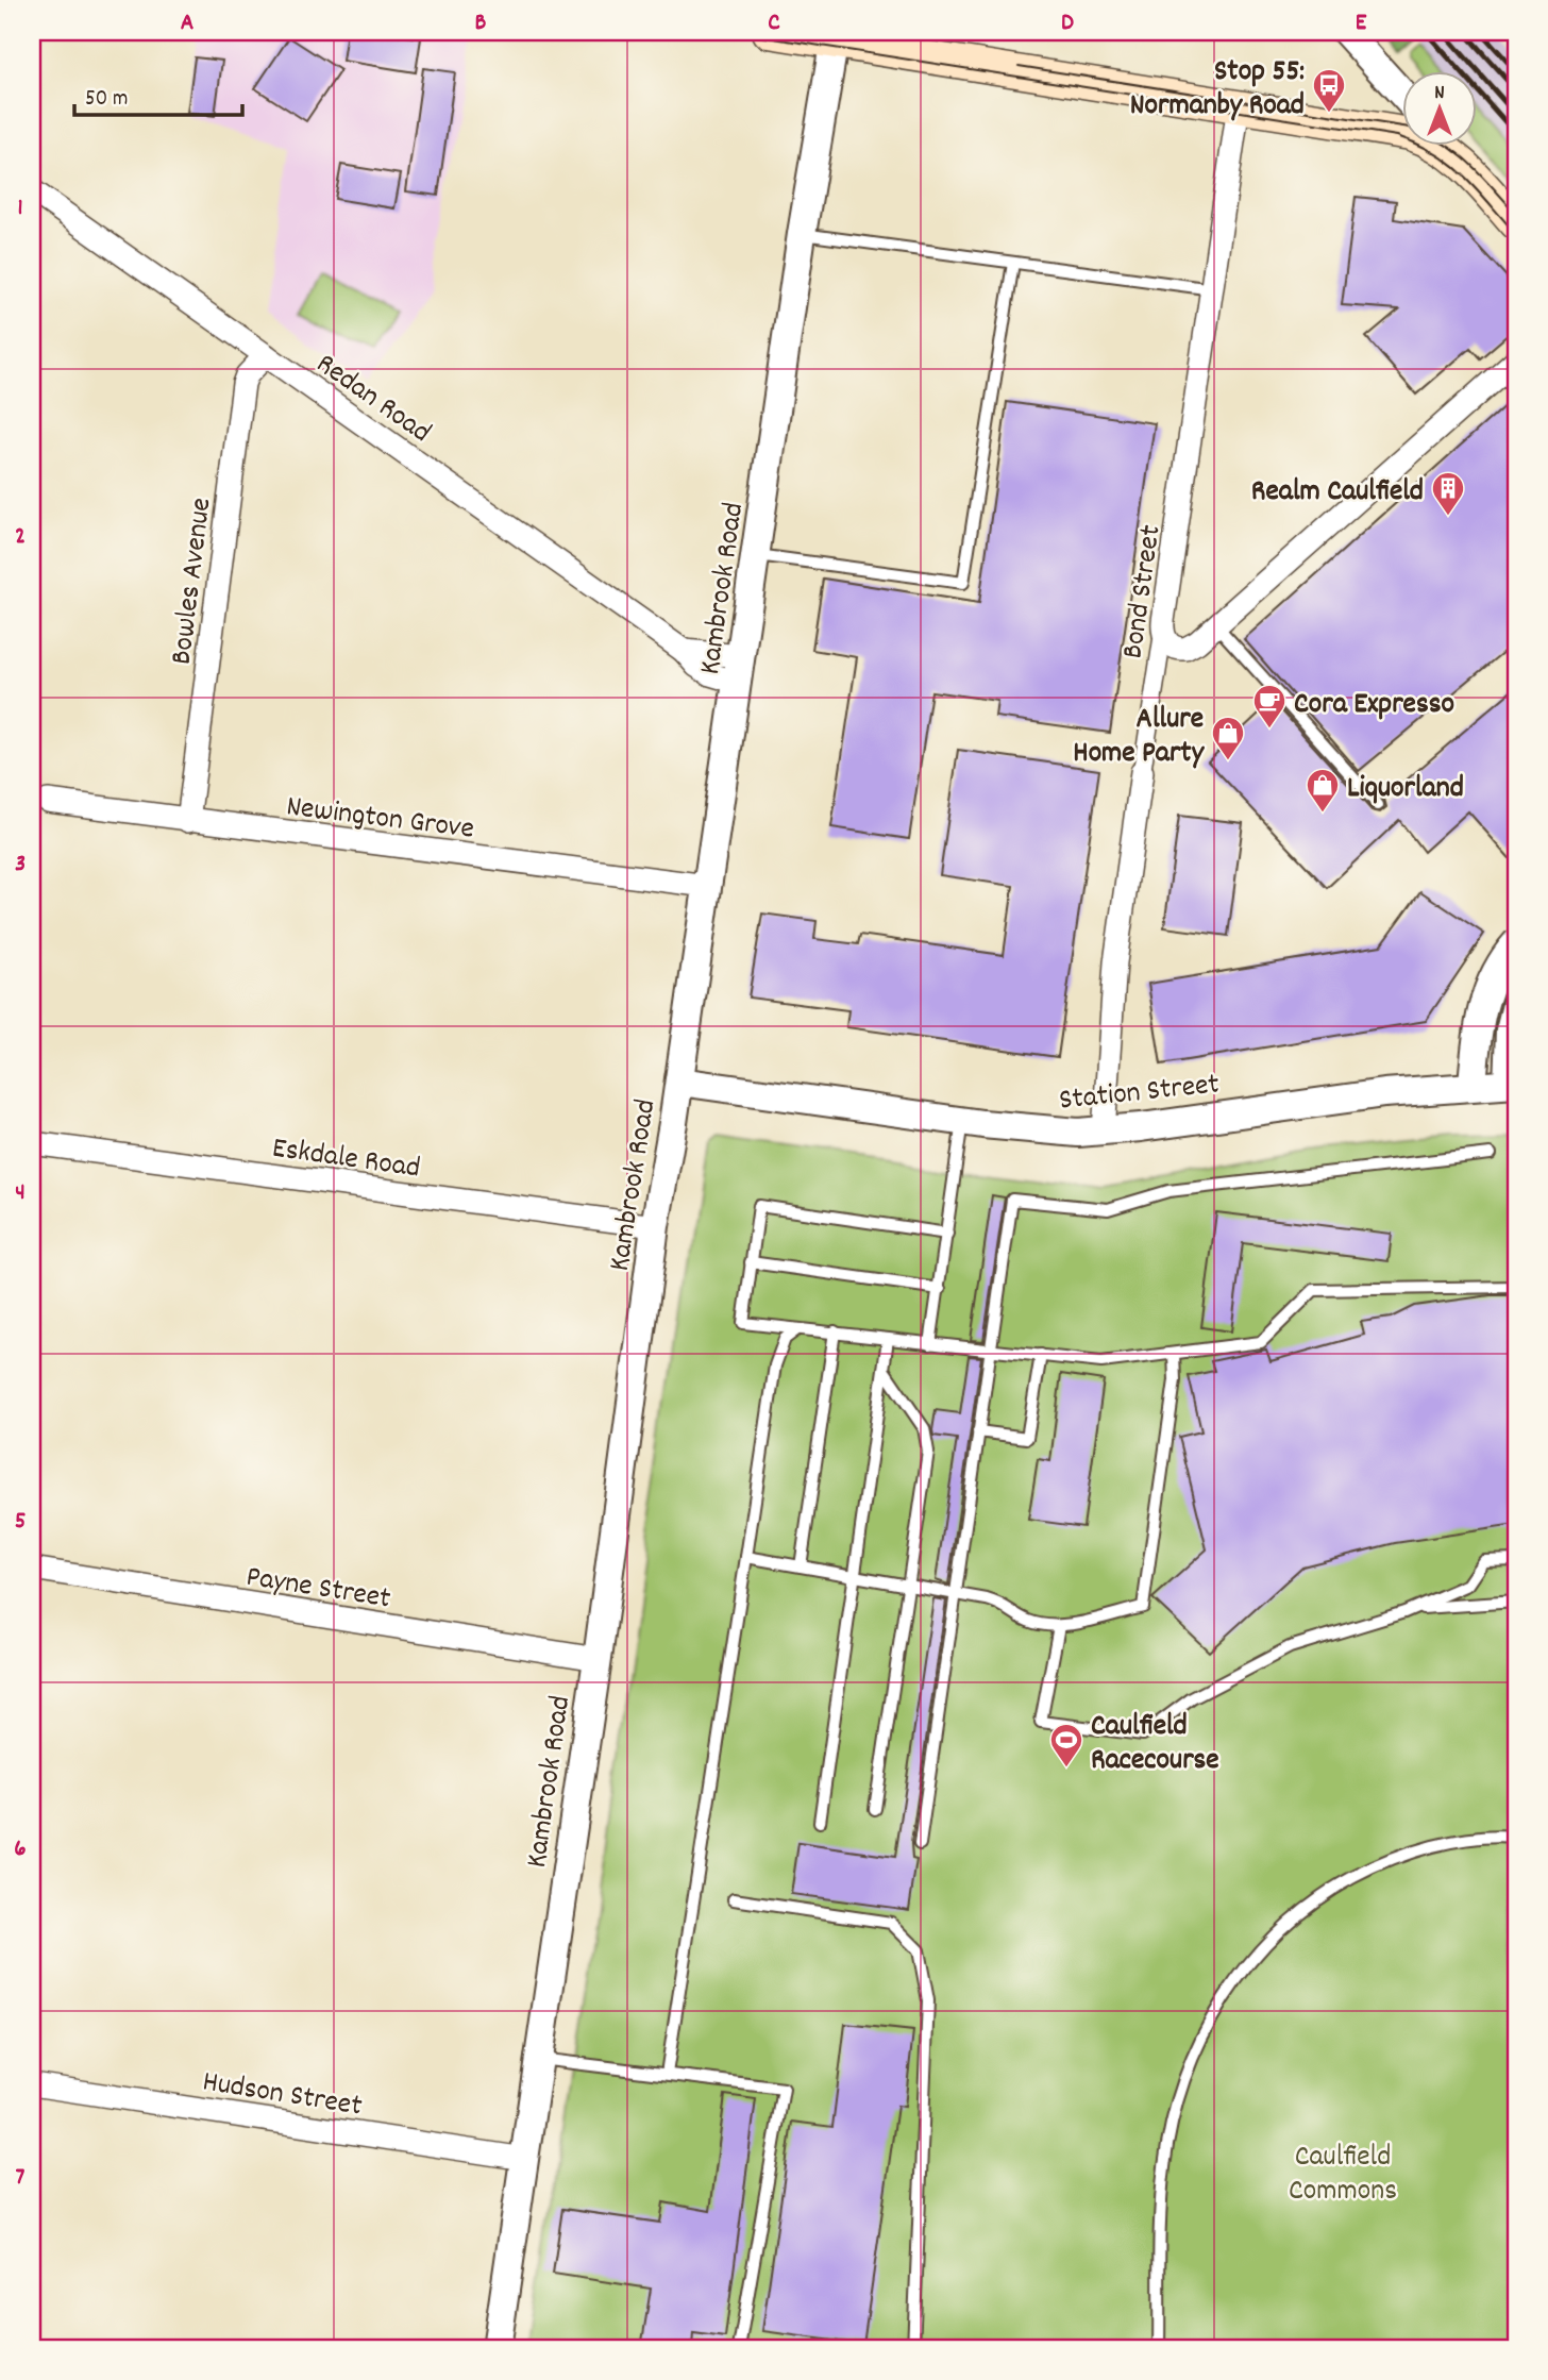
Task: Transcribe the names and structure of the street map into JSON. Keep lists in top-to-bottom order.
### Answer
{
  "streets": {
    "street": [
      "Redan Road",
      "Bowles Avenue",
      "Kambrook Road",
      "Bond Street",
      "Newington Grove",
      "Station Street",
      "Eskdale Road",
      "Payne Street",
      "Hudson Street"
    ]
  },
  "crossings": [
    ["Redan Road", "Bowles Avenue"],
    ["Redan Road", "Kambrook Road"],
    ["Bowles Avenue", "Newington Grove"],
    ["Kambrook Road", "Newington Grove"],
    ["Kambrook Road", "Station Street"],
    ["Kambrook Road", "Eskdale Road"],
    ["Kambrook Road", "Payne Street"],
    ["Kambrook Road", "Hudson Street"],
    ["Bond Street", "Station Street"]
  ],
  "parks": ["Caulfield Commons"],
  "places": {
    "bus stop": ["Stop 55: Normanby Road"],
    "building": ["Realm Caulfield"],
    "cafe": ["Cora Expresso"],
    "shop": ["Allure Home Party", "Liquorland"],
    "sports": ["Caulfield Racecourse"]
  },
  "scale_bar": "50 m",
  "north": "top",
  "grid": {
    "columns": [
      "A",
      "B",
      "C",
      "D",
      "E"
    ],
    "rows": [
      "1",
      "2",
      "3",
      "4",
      "5",
      "6",
      "7"
    ]
  }
}
